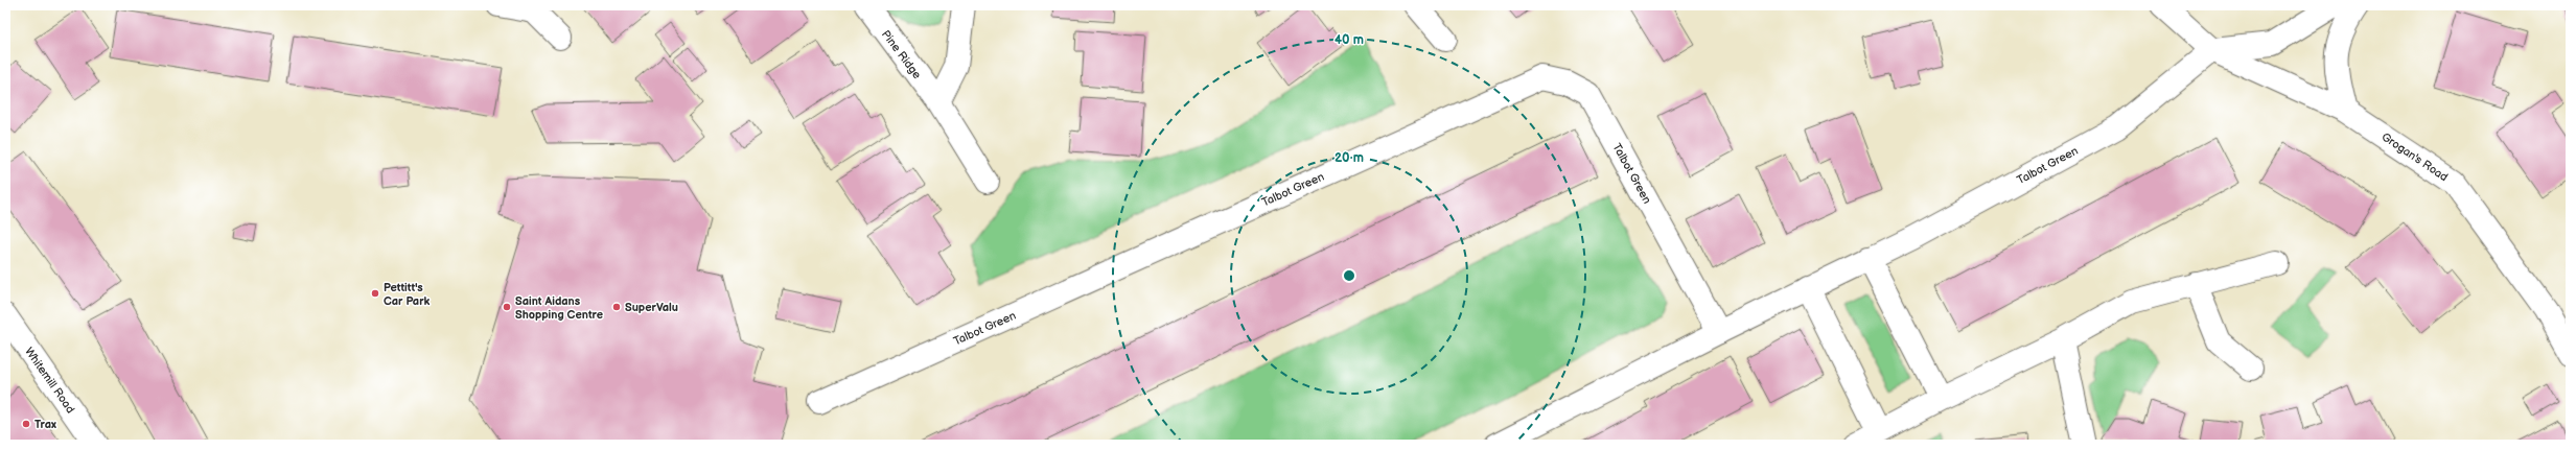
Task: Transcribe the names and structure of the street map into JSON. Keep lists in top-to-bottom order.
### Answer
{
  "streets": {
    "street": [
      "Pine Ridge",
      "Grogan's Road",
      "Talbot Green",
      "Whitemill Road"
    ]
  },
  "crossings": [
    ["Grogan's Road", "Talbot Green"]
  ],
  "places": [
    "Pettitt's Car Park",
    "Saint Aidans Shopping Centre",
    "SuperValu",
    "Trax"
  ],
  "rings": ["40 m", "20 m"]
}
